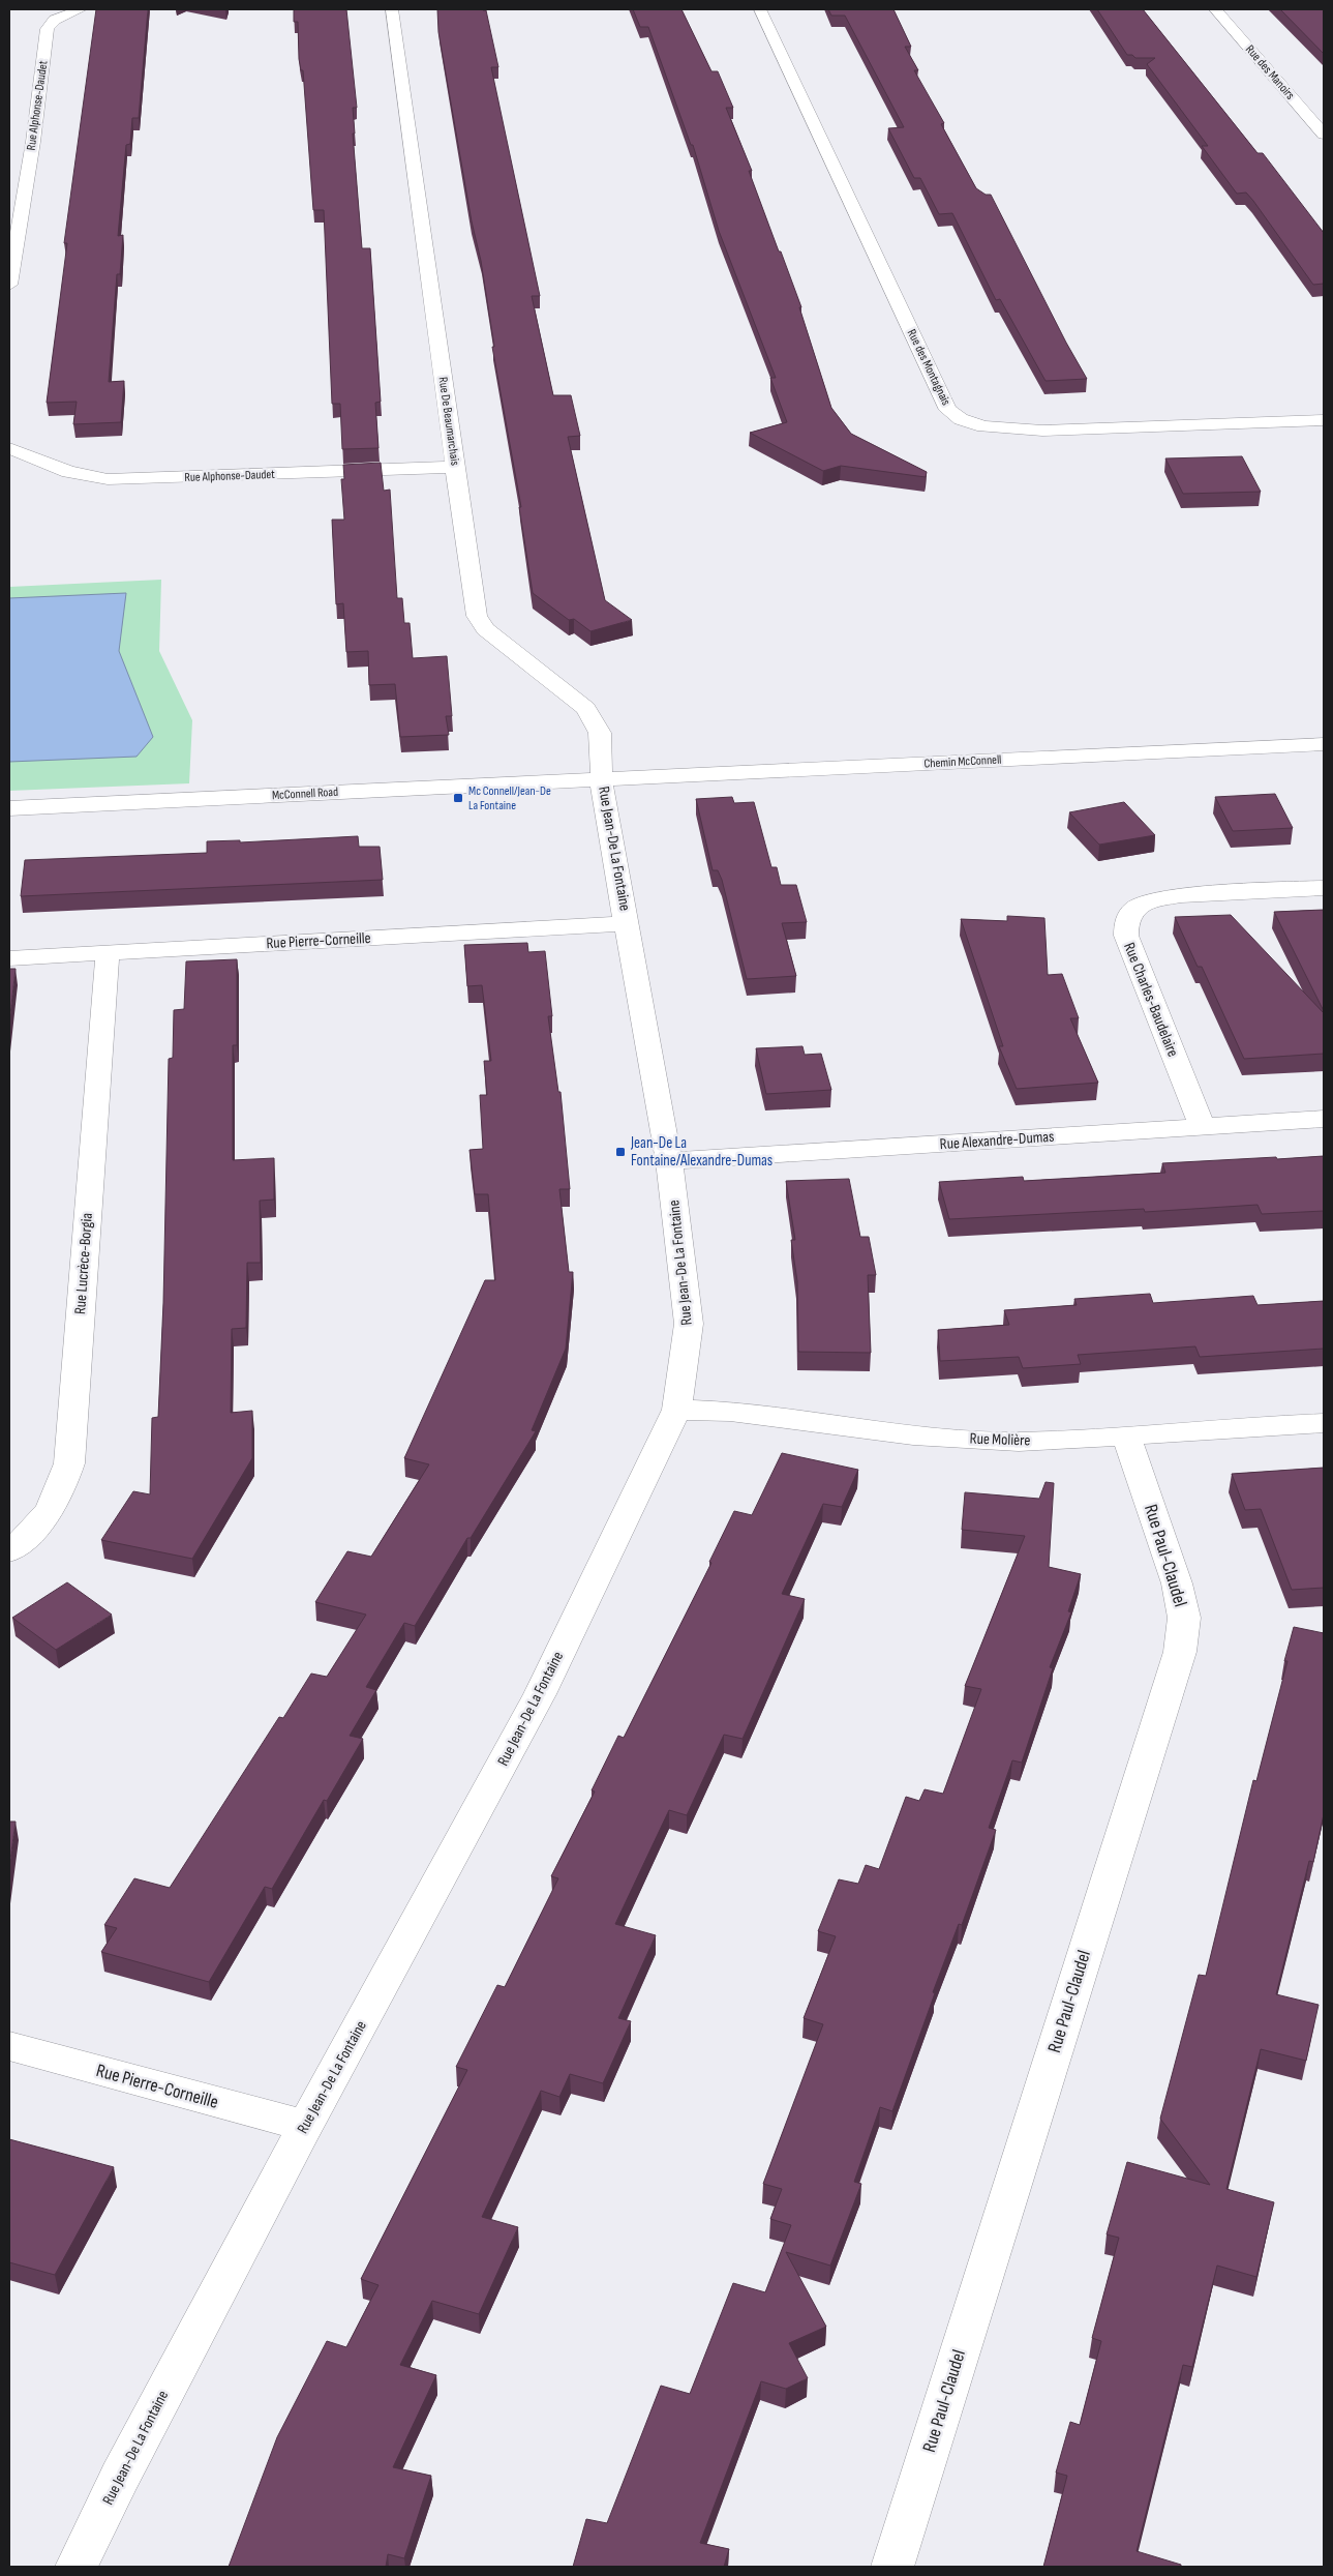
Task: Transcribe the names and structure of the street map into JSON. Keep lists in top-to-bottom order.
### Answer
{
  "streets": {
    "street": [
      "Rue des Manoirs",
      "Rue Alphonse-Daudet",
      "Rue des Montagnais",
      "Rue De Beaumarchais",
      "Chemin McConnell",
      "McConnell Road",
      "Rue Jean-De La Fontaine",
      "Rue Pierre-Corneille",
      "Rue Charles-Baudelaire",
      "Rue Alexandre-Dumas",
      "Rue Lucrèce-Borgia",
      "Rue Molière",
      "Rue Paul-Claudel"
    ]
  },
  "crossings": [
    ["Rue Alphonse-Daudet", "Rue De Beaumarchais"],
    ["Rue De Beaumarchais", "Chemin McConnell"],
    ["Rue De Beaumarchais", "McConnell Road"],
    ["Rue De Beaumarchais", "Rue Jean-De La Fontaine"],
    ["Chemin McConnell", "McConnell Road"],
    ["Chemin McConnell", "Rue Jean-De La Fontaine"],
    ["McConnell Road", "Rue Jean-De La Fontaine"],
    ["Rue Jean-De La Fontaine", "Rue Pierre-Corneille"],
    ["Rue Jean-De La Fontaine", "Rue Alexandre-Dumas"],
    ["Rue Jean-De La Fontaine", "Rue Molière"],
    ["Rue Pierre-Corneille", "Rue Lucrèce-Borgia"],
    ["Rue Charles-Baudelaire", "Rue Alexandre-Dumas"],
    ["Rue Molière", "Rue Paul-Claudel"]
  ],
  "places": {
    "transit": ["Mc Connell/Jean-De La Fontaine", "Jean-De La Fontaine/Alexandre-Dumas"]
  }
}
